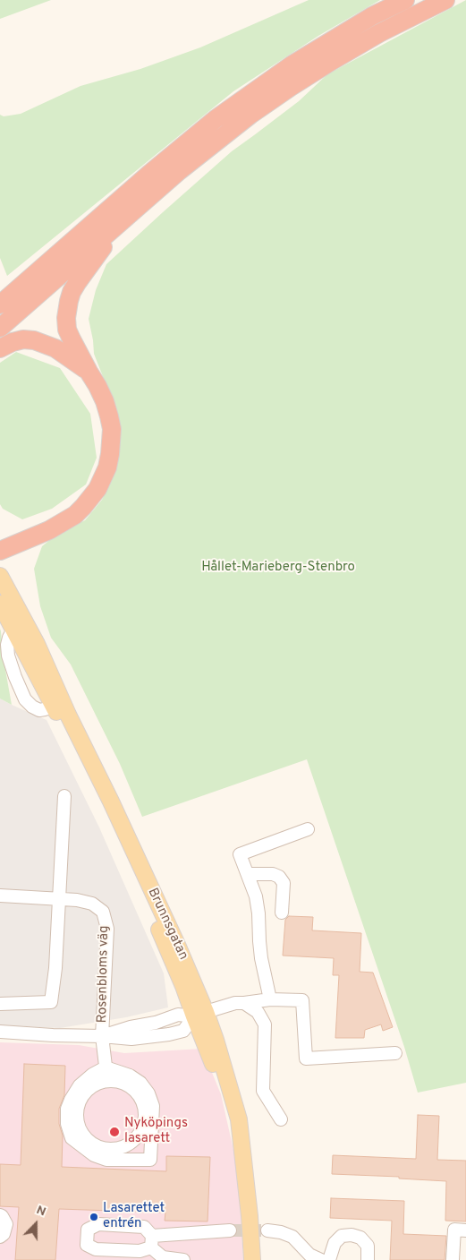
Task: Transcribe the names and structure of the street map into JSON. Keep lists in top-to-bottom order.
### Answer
{
  "streets": {
    "main road": ["Brunnsgatan"],
    "street": ["Rosenbloms väg"]
  },
  "parks": ["Hållet-Marieberg-Stenbro"],
  "places": ["Nyköpings lasarett", "Lasarettet entrén"],
  "north": "top"
}
